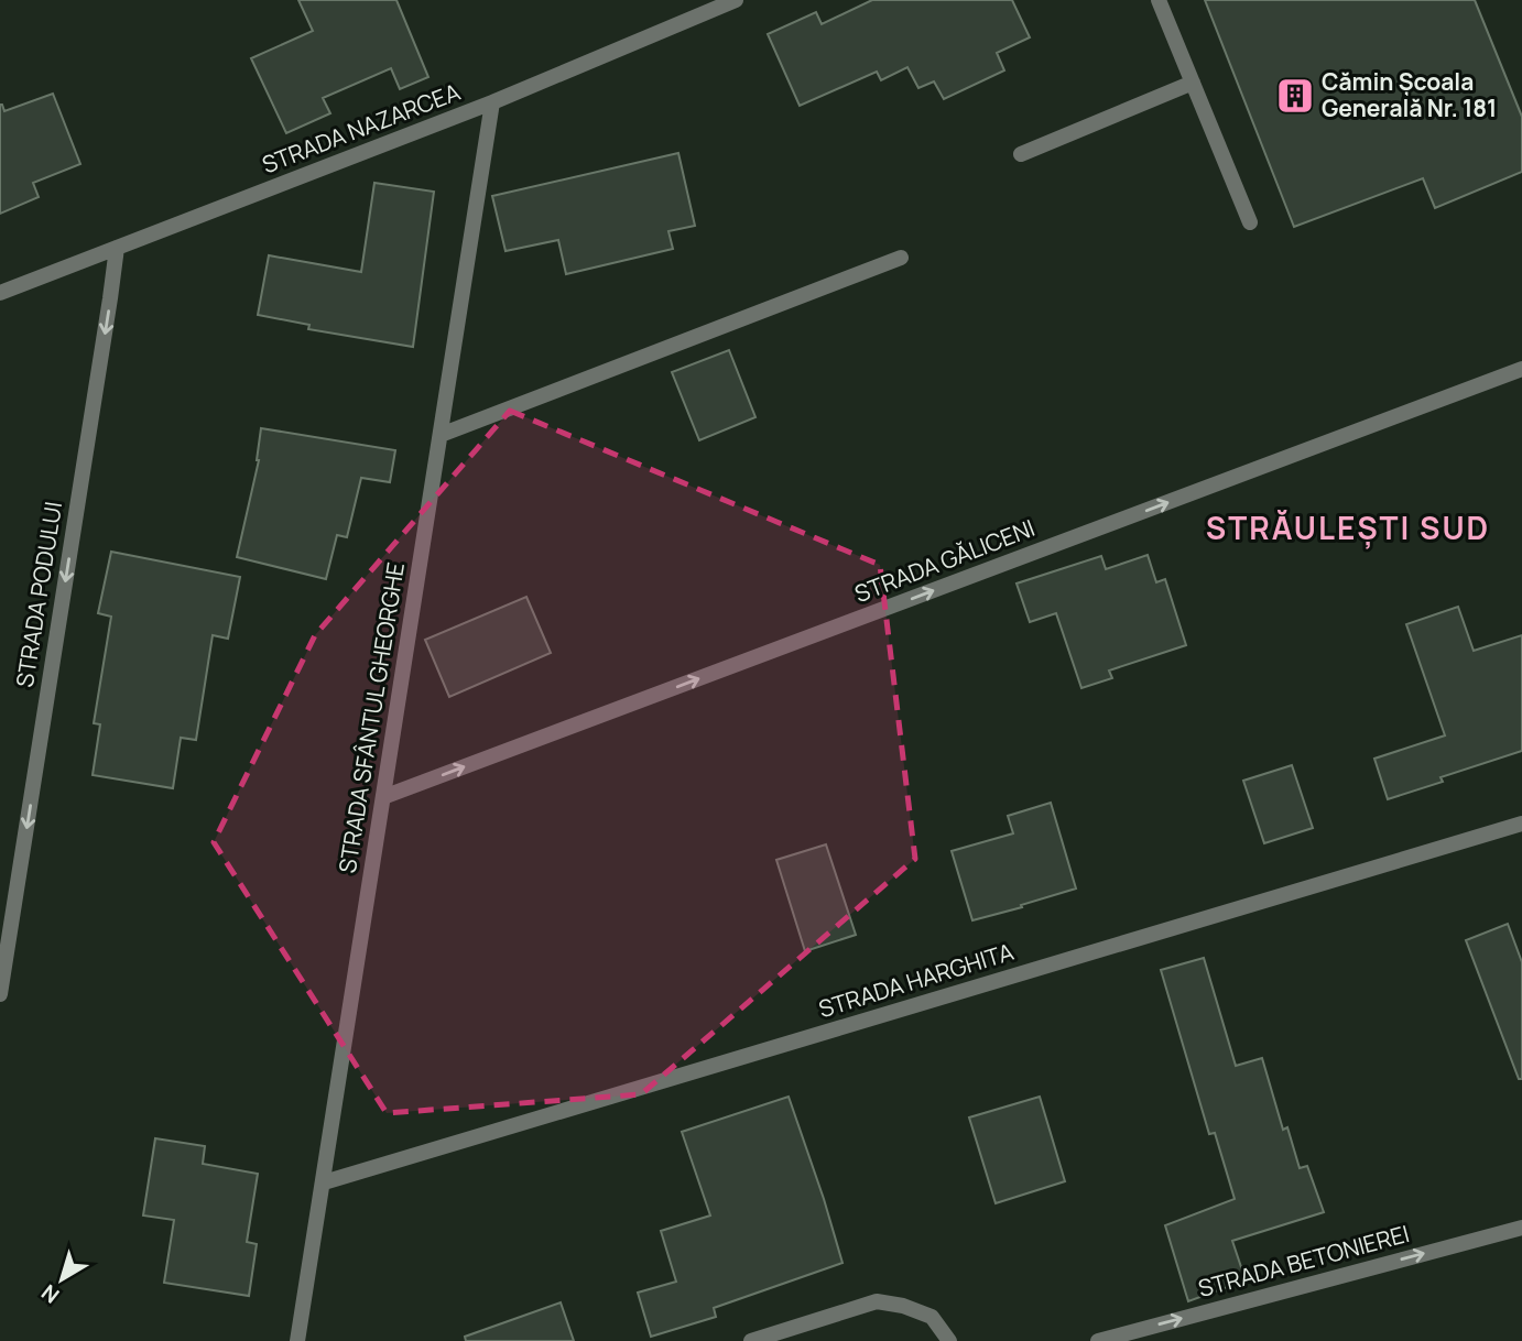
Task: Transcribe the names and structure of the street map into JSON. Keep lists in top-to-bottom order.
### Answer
{
  "streets": {
    "street": [
      "STRADA NAZARCEA",
      "STRADA GĂLICENI",
      "STRADA PODULUI",
      "STRADA SFÂNTUL GHEORGHE",
      "STRADA HARGHITA",
      "STRADA BETONIEREI"
    ]
  },
  "crossings": [
    ["STRADA NAZARCEA", "STRADA PODULUI"],
    ["STRADA NAZARCEA", "STRADA SFÂNTUL GHEORGHE"],
    ["STRADA GĂLICENI", "STRADA SFÂNTUL GHEORGHE"],
    ["STRADA SFÂNTUL GHEORGHE", "STRADA HARGHITA"]
  ],
  "one_way": ["STRADA GĂLICENI", "STRADA PODULUI", "STRADA BETONIEREI"],
  "districts": ["STRĂULEȘTI SUD"],
  "places": {
    "building": ["Cămin Școala Generală Nr. 181"]
  },
  "north": "bottom left"
}
